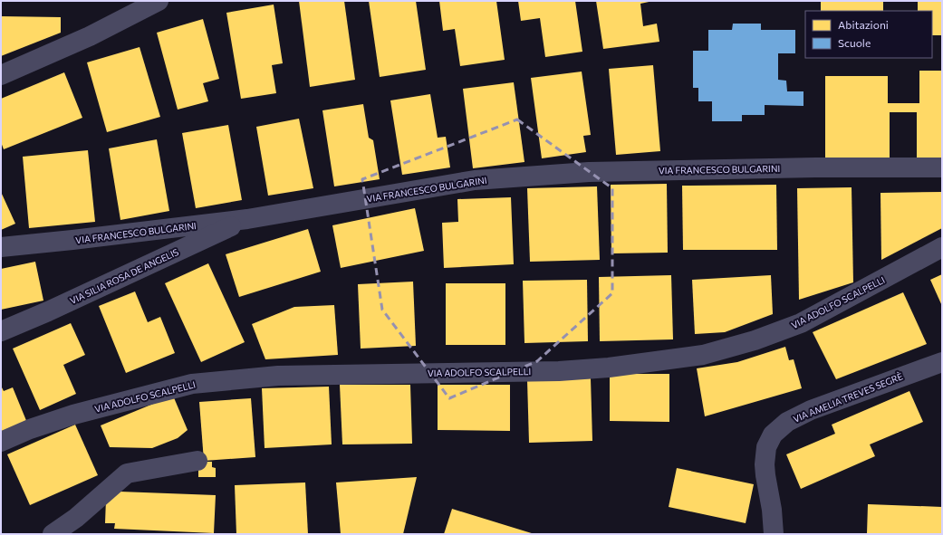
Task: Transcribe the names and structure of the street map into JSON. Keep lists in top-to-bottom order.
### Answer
{
  "streets": {
    "street": [
      "VIA FRANCESCO BULGARINI",
      "VIA SILIA ROSA DE ANGELIS",
      "VIA ADOLFO SCALPELLI",
      "VIA AMELIA TREVES SEGRÈ"
    ]
  },
  "crossings": [
    ["VIA FRANCESCO BULGARINI", "VIA SILIA ROSA DE ANGELIS"]
  ],
  "legend": ["Abitazioni", "Scuole"]
}
